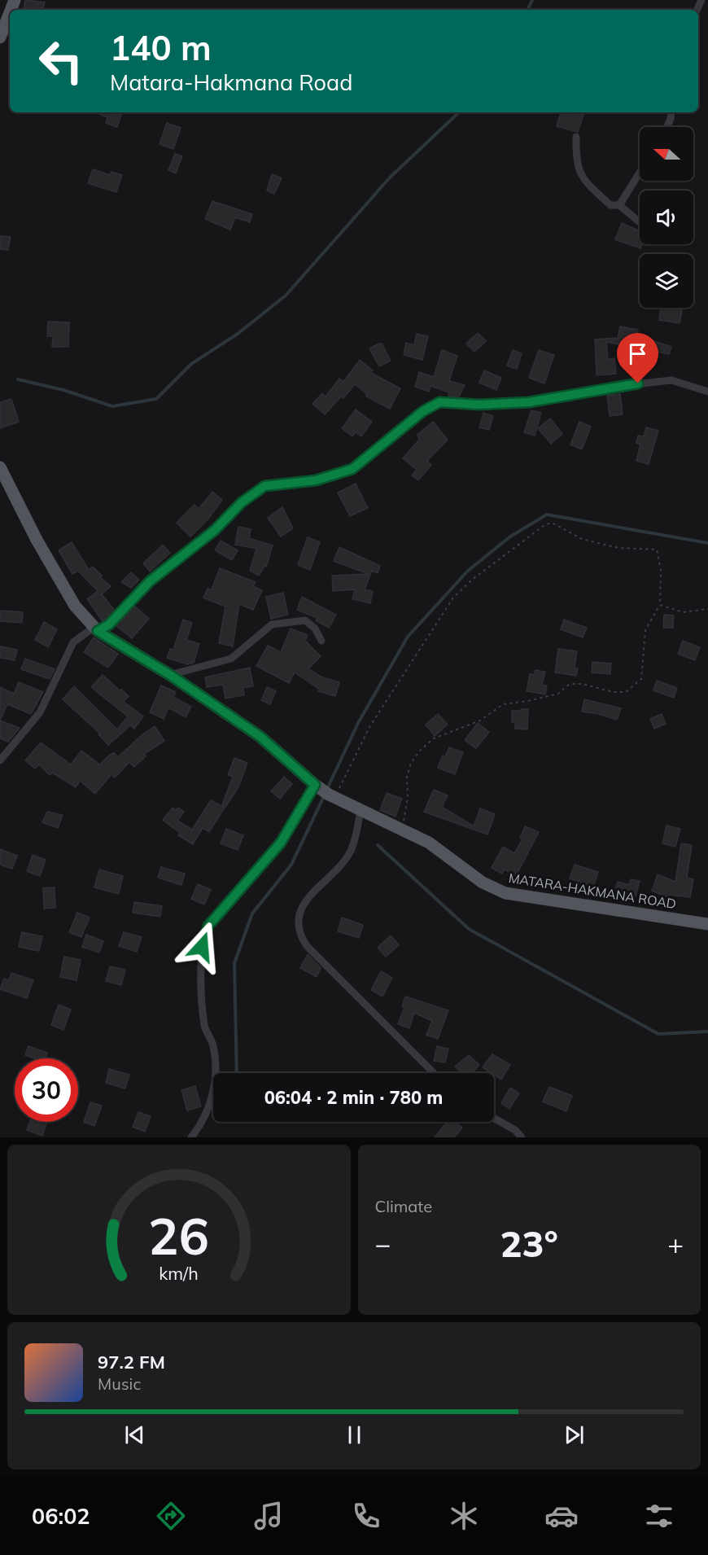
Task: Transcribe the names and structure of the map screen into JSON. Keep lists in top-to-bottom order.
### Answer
{
  "streets": {
    "main road": ["MATARA-HAKMANA ROAD"]
  },
  "north": "left",
  "page": {
    "turn": ["140 m", "Matara-Hakmana Road"],
    "limit": "30",
    "trip": "06:04 · 2 min · 780 m",
    "tile": "Climate",
    "heat": ["−", "23°", "+"],
    "song": ["97.2 FM", "Music"],
    "tabs": "06:02",
    "gauge": ["26", "km/h"]
  }
}
